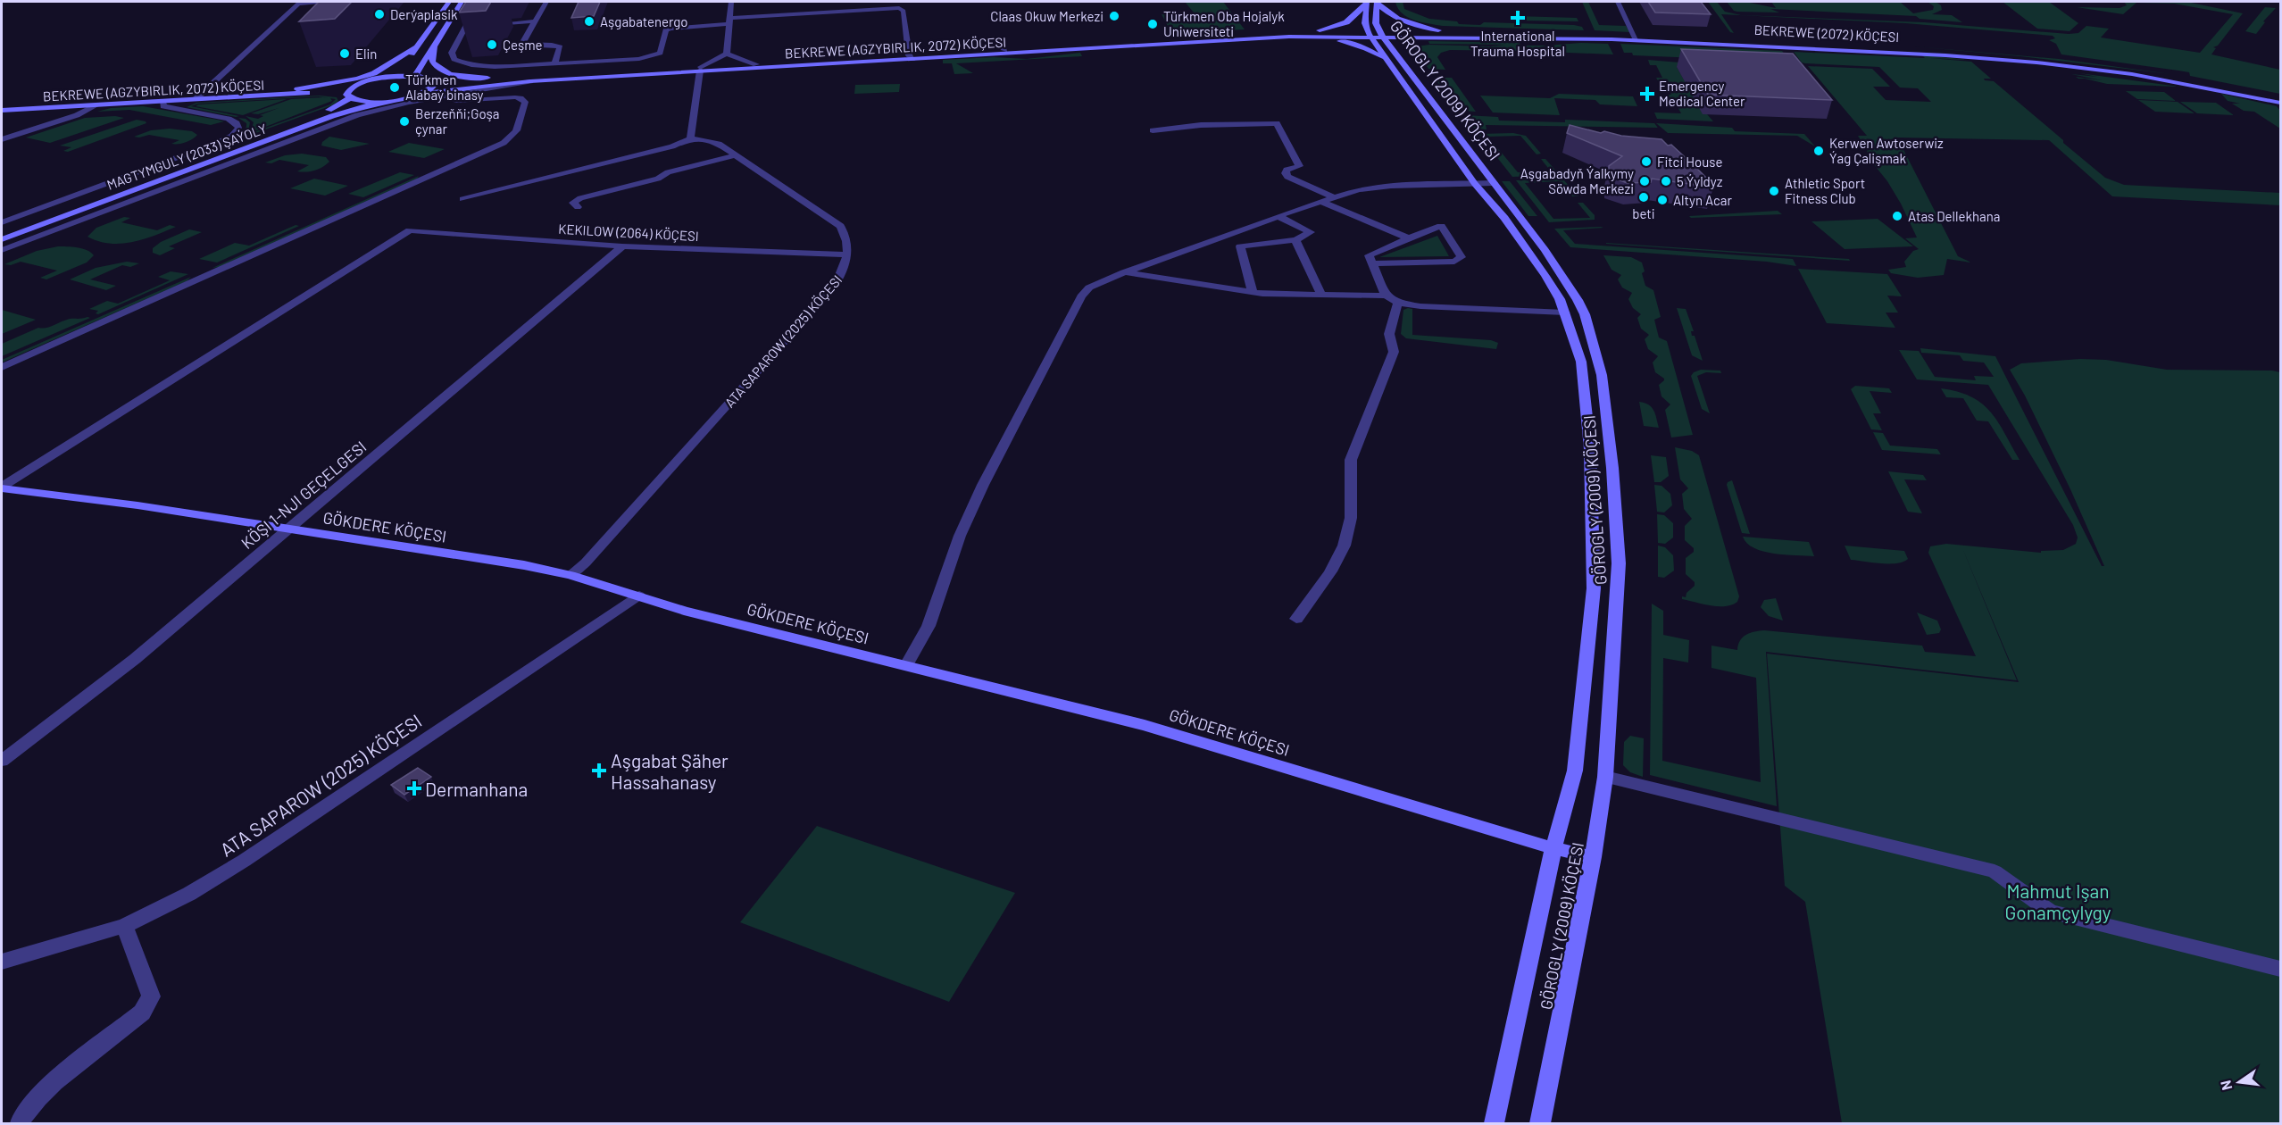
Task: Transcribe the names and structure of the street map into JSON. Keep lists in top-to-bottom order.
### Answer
{
  "streets": {
    "main road": [
      "BEKREWE (2072) KÖÇESI",
      "BEKREWE (AGZYBIRLIK, 2072) KÖÇESI",
      "GÖROGLY (2009) KÖÇESI",
      "MAGTYMGULY (2033) ŞAÝOLY",
      "GÖKDERE KÖÇESI"
    ],
    "street": ["KEKILOW (2064) KÖÇESI", "ATA SAPAROW (2025) KÖÇESI", "KÖŞI 1-NJI GEÇELGESI"]
  },
  "crossings": [
    ["BEKREWE (2072) KÖÇESI", "BEKREWE (AGZYBIRLIK, 2072) KÖÇESI"],
    ["BEKREWE (2072) KÖÇESI", "GÖROGLY (2009) KÖÇESI"],
    ["BEKREWE (AGZYBIRLIK, 2072) KÖÇESI", "GÖROGLY (2009) KÖÇESI"],
    ["BEKREWE (AGZYBIRLIK, 2072) KÖÇESI", "MAGTYMGULY (2033) ŞAÝOLY"],
    ["GÖROGLY (2009) KÖÇESI", "GÖKDERE KÖÇESI"],
    ["KEKILOW (2064) KÖÇESI", "ATA SAPAROW (2025) KÖÇESI"],
    ["KEKILOW (2064) KÖÇESI", "KÖŞI 1-NJI GEÇELGESI"],
    ["KEKILOW (2064) KÖÇESI", "GÖKDERE KÖÇESI"],
    ["ATA SAPAROW (2025) KÖÇESI", "GÖKDERE KÖÇESI"],
    ["KÖŞI 1-NJI GEÇELGESI", "GÖKDERE KÖÇESI"]
  ],
  "parks": ["Mahmut Işan Gonamçylygy"],
  "places": {
    "other": [
      "Derýaplasik",
      "Claas Okuw Merkezi",
      "Aşgabatenergo",
      "Türkmen Oba Hojalyk Uniwersiteti",
      "Çeşme",
      "Elin",
      "Türkmen Alabaý binasy",
      "Berzeňňi;Goşa çynar",
      "Kerwen Awtoserwiz Ýag Çalişmak",
      "Fitci House",
      "Aşgabadyň Ýalkymy Söwda Merkezi",
      "5 Ýyldyz",
      "Athletic Sport Fitness Club",
      "beti",
      "Altyn Acar",
      "Atas Dellekhana"
    ],
    "health": [
      "International Trauma Hospital",
      "Emergency Medical Center",
      "Aşgabat Şäher Hassahanasy",
      "Dermanhana"
    ]
  },
  "north": "left"
}
